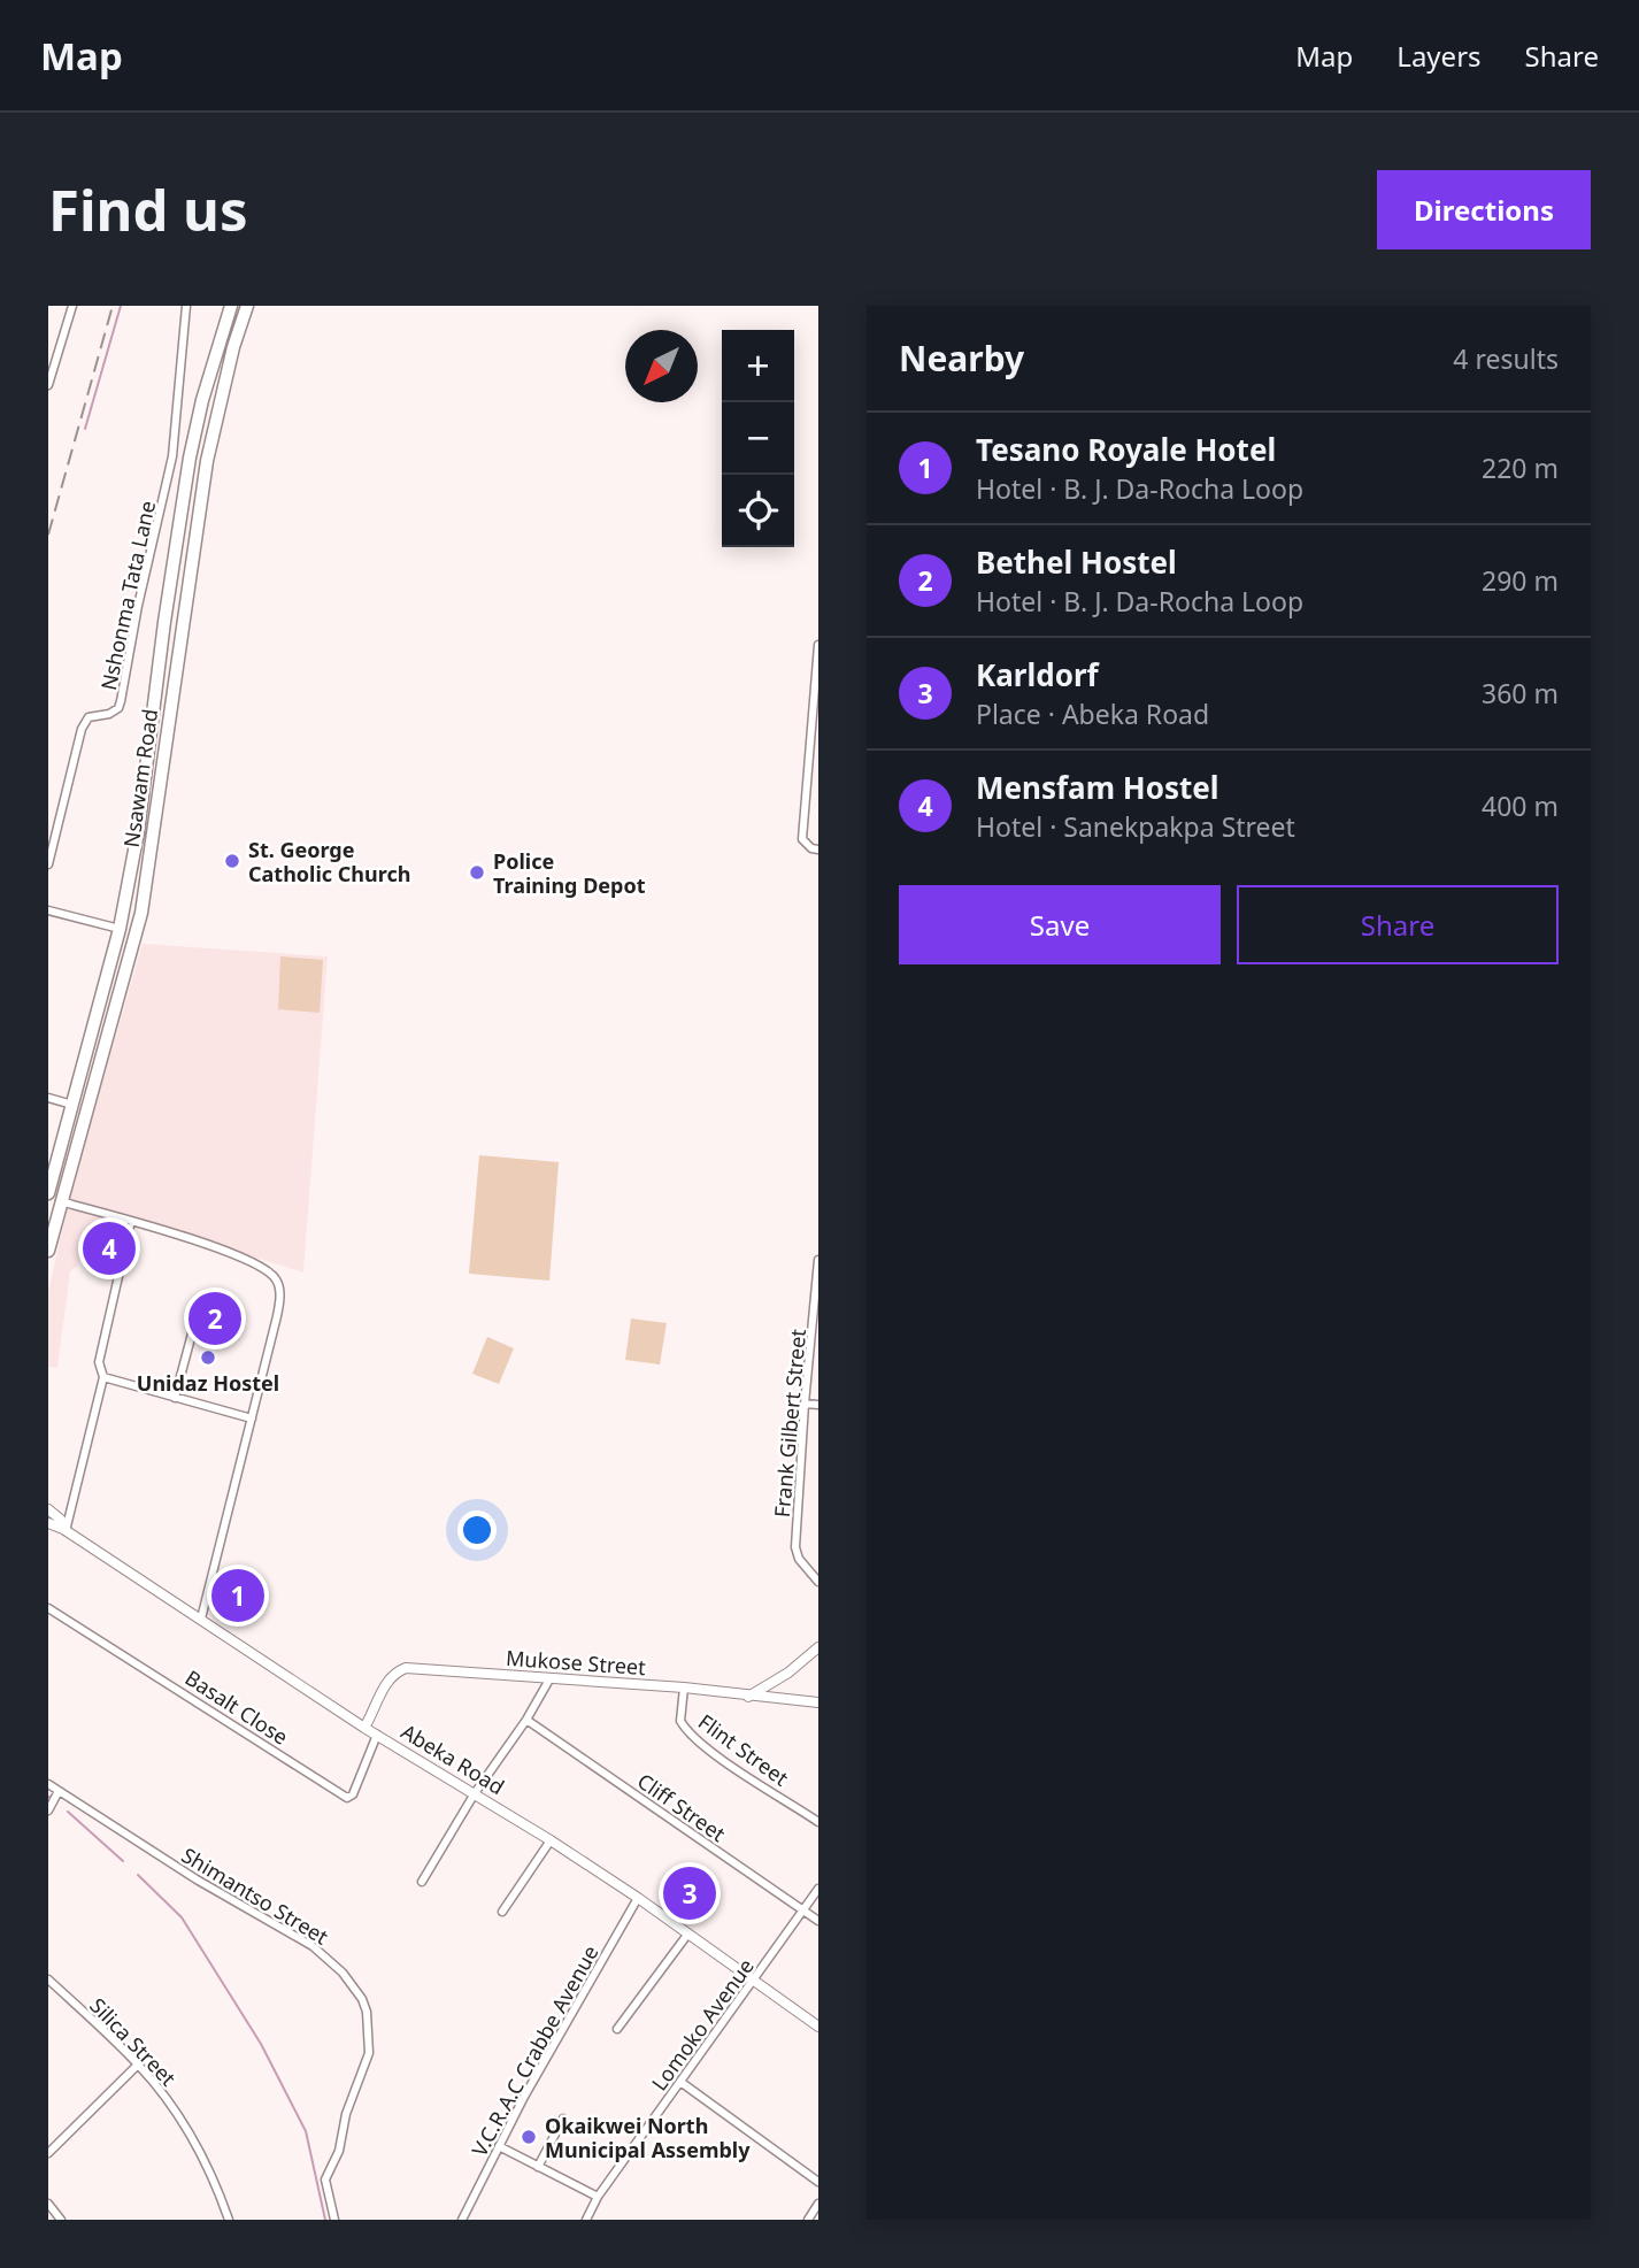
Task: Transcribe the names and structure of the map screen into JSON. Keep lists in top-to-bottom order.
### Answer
{
  "streets": {
    "highway": ["Nsawam Road"],
    "street": [
      "Nshonma Tata Lane",
      "Frank Gilbert Street",
      "Mukose Street",
      "Basalt Close",
      "Flint Street",
      "Abeka Road",
      "Cliff Street",
      "Shimantso Street",
      "Lomoko Avenue",
      "Silica Street",
      "V.C.R.A.C Crabbe Avenue"
    ]
  },
  "crossings": [
    ["Mukose Street", "Flint Street"],
    ["Mukose Street", "Abeka Road"],
    ["Basalt Close", "Abeka Road"],
    ["Abeka Road", "Lomoko Avenue"],
    ["Abeka Road", "V.C.R.A.C Crabbe Avenue"],
    ["Cliff Street", "Lomoko Avenue"]
  ],
  "places": [
    "St. George Catholic Church",
    "Police Training Depot",
    "Unidaz Hostel",
    "Okaikwei North Municipal Assembly"
  ],
  "north": "bottom left",
  "page": {
    "header": "Map",
    "nav": ["Map", "Layers", "Share"],
    "buttons": [
      "Directions",
      ["Save", "Share"]
    ],
    "title": "Find us",
    "heading": ["Nearby", "4 results"],
    "map_buttons": ["+", "−"],
    "list": [
      {
        "mark": "1",
        "name": "Tesano Royale Hotel",
        "note": "Hotel · B. J. Da-Rocha Loop",
        "value": "220 m"
      },
      {
        "mark": "2",
        "name": "Bethel Hostel",
        "note": "Hotel · B. J. Da-Rocha Loop",
        "value": "290 m"
      },
      {
        "mark": "3",
        "name": "Karldorf",
        "note": "Place · Abeka Road",
        "value": "360 m"
      },
      {
        "mark": "4",
        "name": "Mensfam Hostel",
        "note": "Hotel · Sanekpakpa Street",
        "value": "400 m"
      }
    ],
    "pins": [
      "4",
      "2",
      "1",
      "3"
    ]
  }
}
